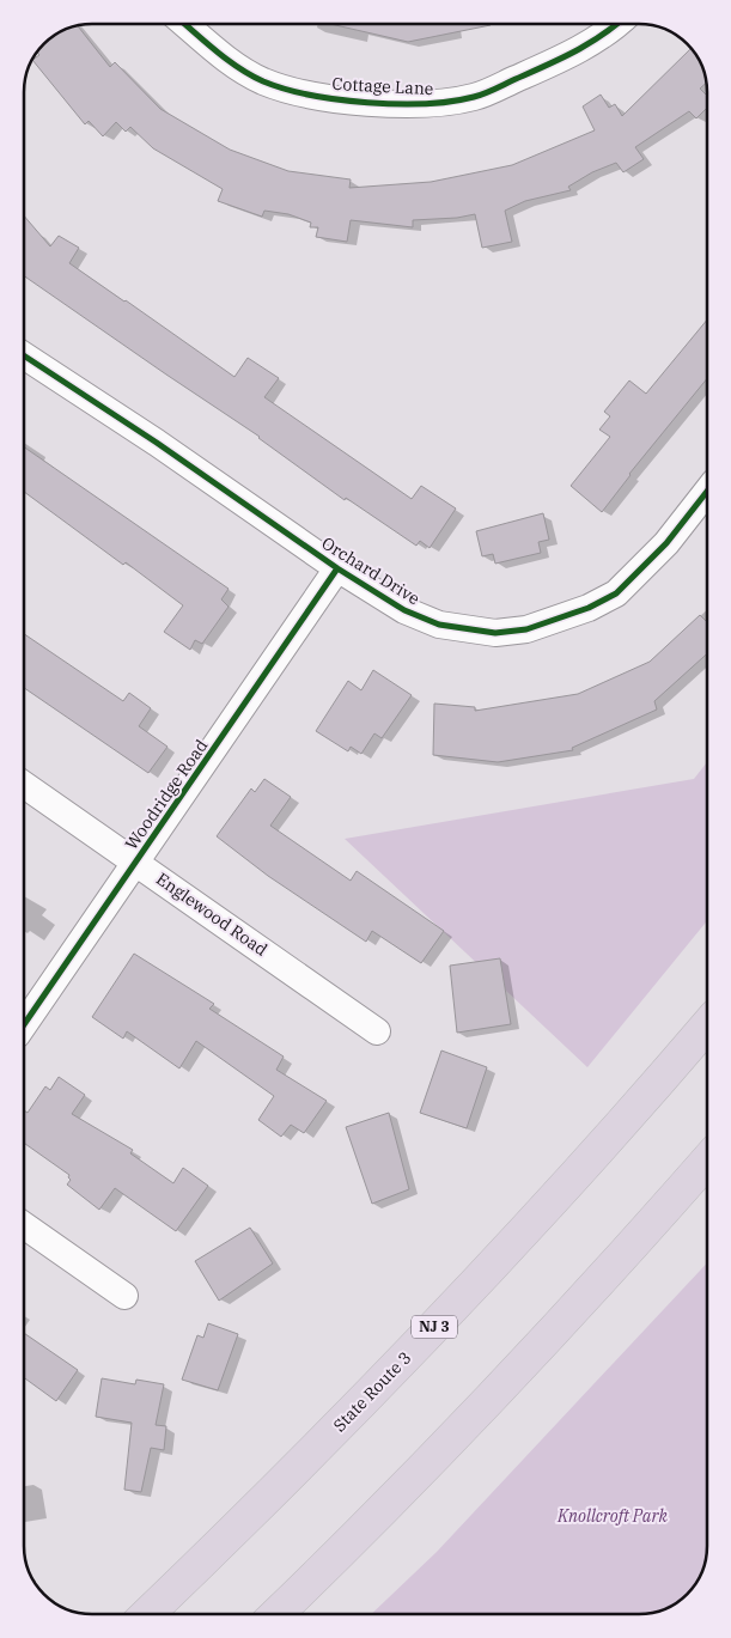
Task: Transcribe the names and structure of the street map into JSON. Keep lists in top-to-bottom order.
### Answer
{
  "streets": {
    "highway": ["NJ 3", "State Route 3"],
    "street": [
      "Cottage Lane",
      "Orchard Drive",
      "Woodridge Road",
      "Englewood Road"
    ]
  },
  "crossings": [
    ["Orchard Drive", "Woodridge Road"],
    ["Woodridge Road", "Englewood Road"]
  ],
  "parks": ["Knollcroft Park"]
}
